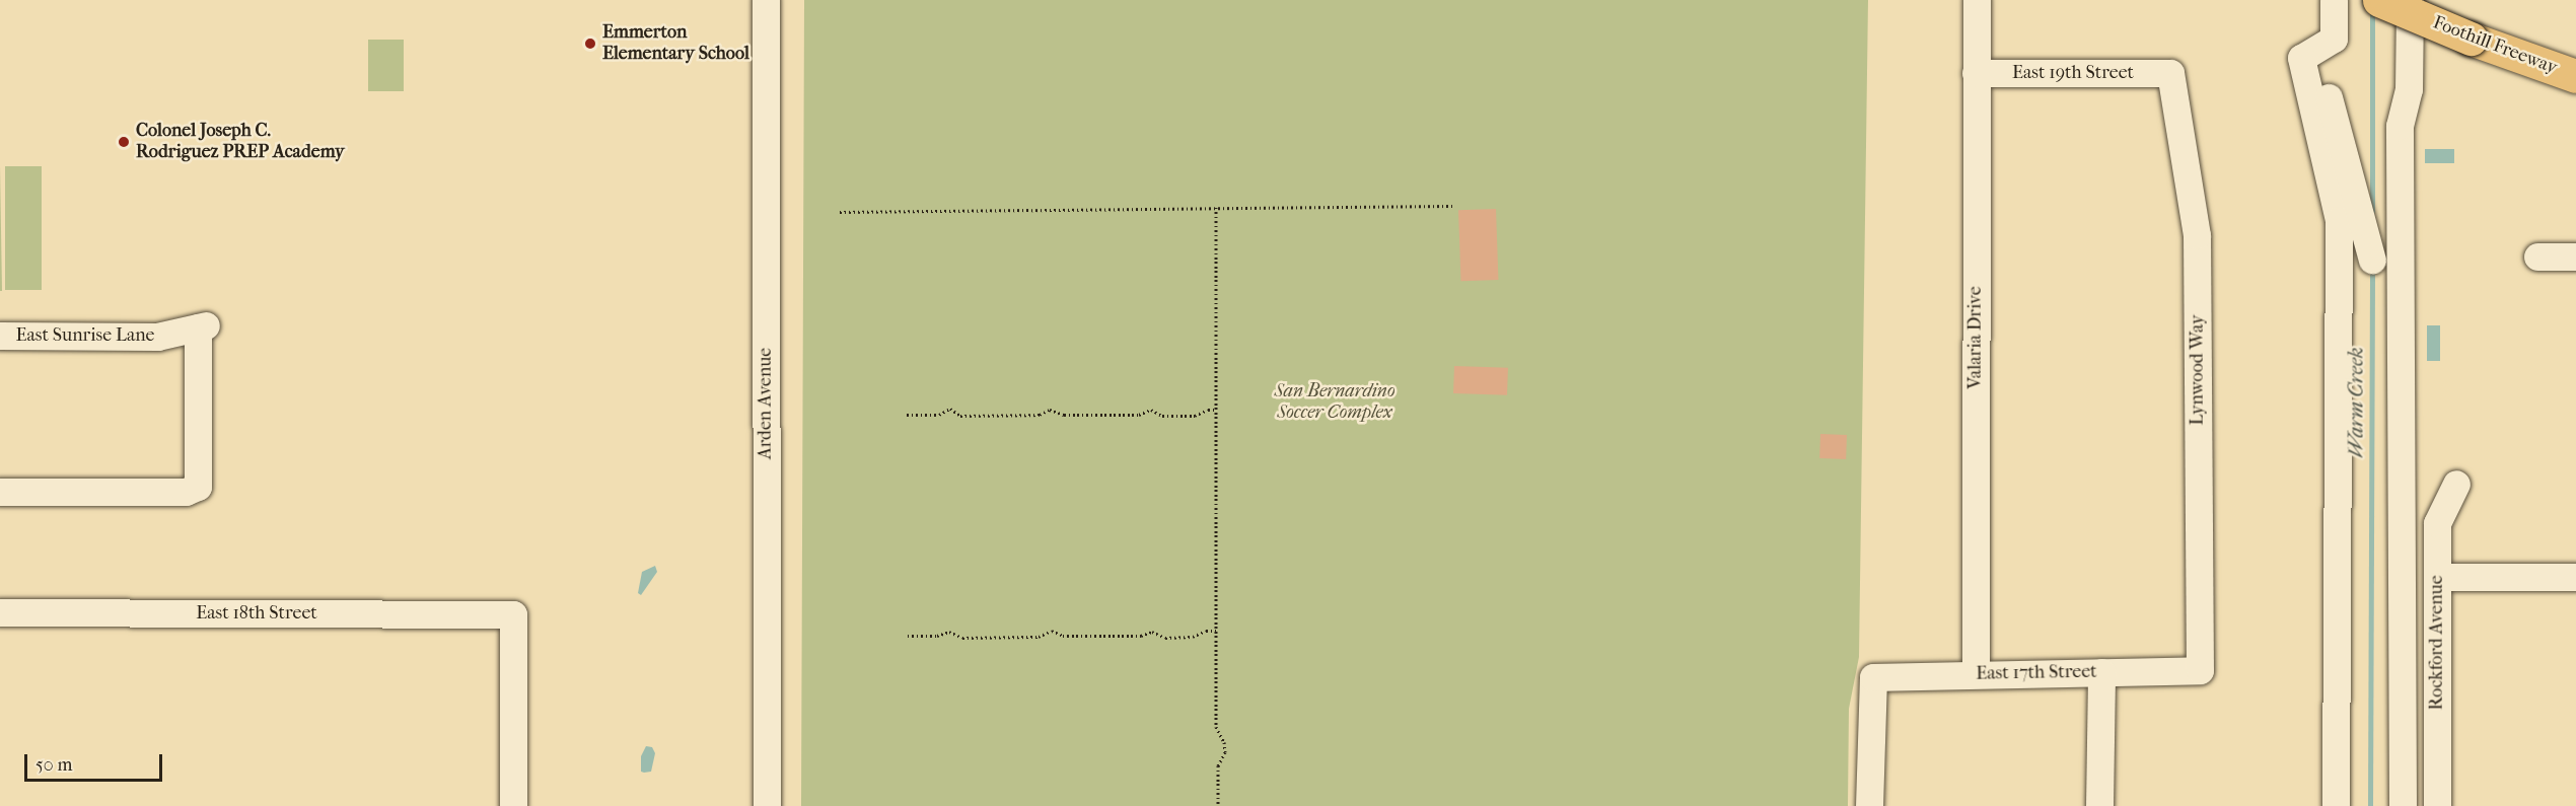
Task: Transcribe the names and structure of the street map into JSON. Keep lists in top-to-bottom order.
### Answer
{
  "streets": {
    "highway": ["Foothill Freeway"],
    "street": [
      "East 19th Street",
      "East Sunrise Lane",
      "Valaria Drive",
      "Lynwood Way",
      "Arden Avenue",
      "East 18th Street",
      "Rockford Avenue",
      "East 17th Street"
    ]
  },
  "crossings": [
    ["East 19th Street", "Valaria Drive"],
    ["East 19th Street", "Lynwood Way"],
    ["Valaria Drive", "East 17th Street"],
    ["Lynwood Way", "East 17th Street"]
  ],
  "water": ["Warm Creek"],
  "parks": ["San Bernardino Soccer Complex"],
  "places": ["Emmerton Elementary School", "Colonel Joseph C. Rodriguez PREP Academy"],
  "scale_bar": "50 m"
}
